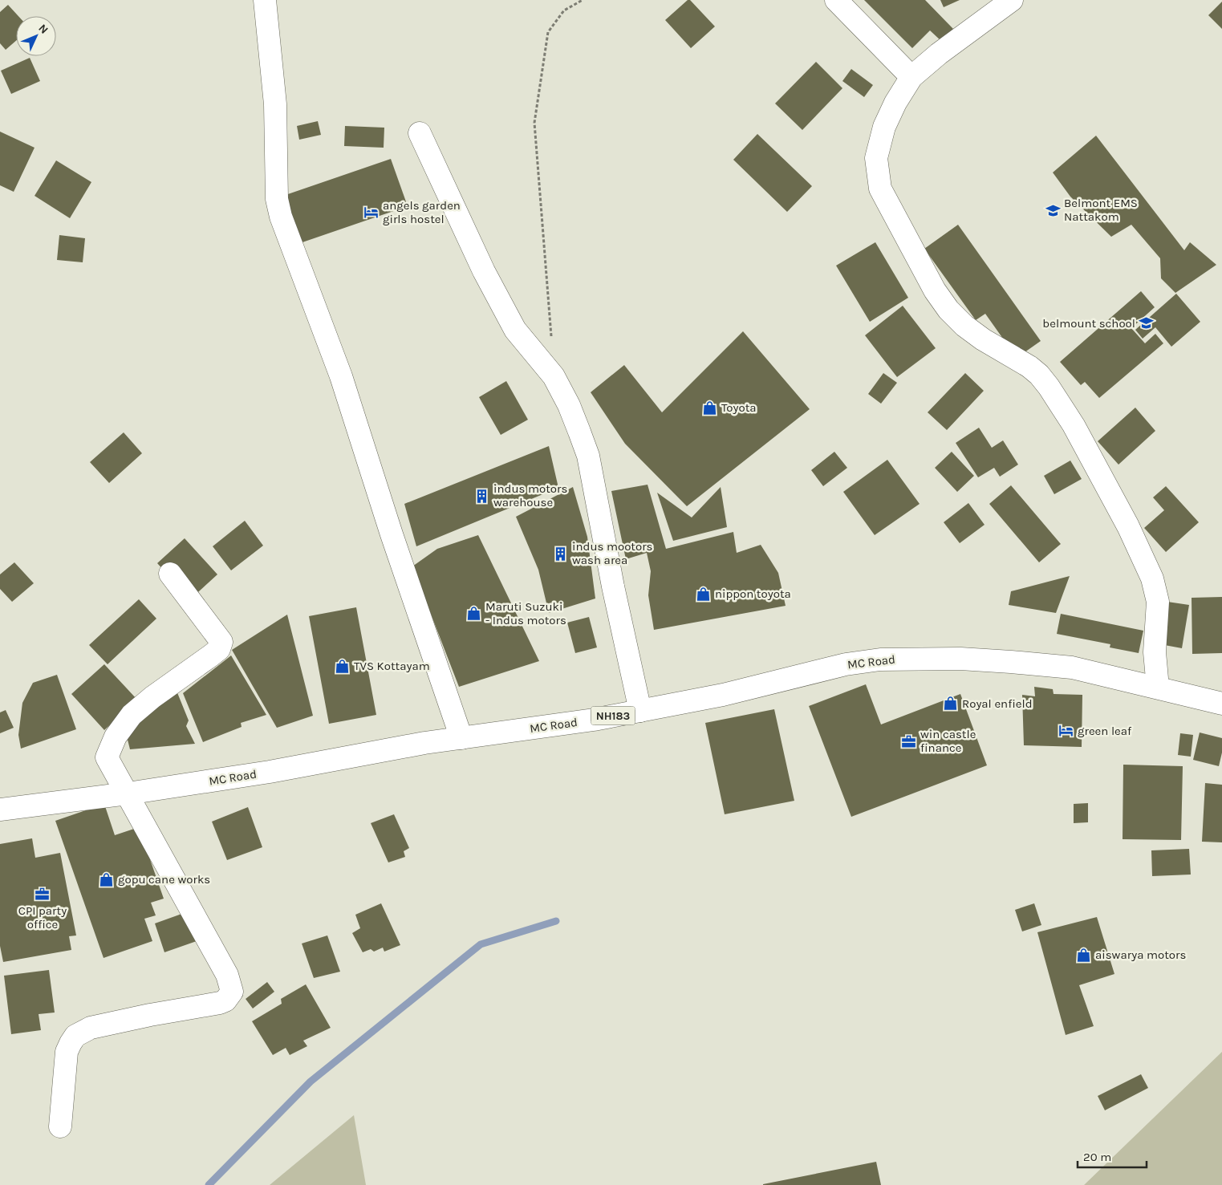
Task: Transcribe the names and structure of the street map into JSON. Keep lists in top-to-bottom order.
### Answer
{
  "streets": {
    "main road": ["MC Road", "NH183"]
  },
  "places": {
    "school or university": ["Belmont EMS Nattakom", "belmount school"],
    "hotel": ["angels garden girls hostel", "green leaf"],
    "shop": [
      "Toyota",
      "nippon toyota",
      "Maruti Suzuki - Indus motors",
      "TVS Kottayam",
      "Royal enfield",
      "gopu cane works",
      "aiswarya motors"
    ],
    "building": ["indus motors warehouse", "indus mootors wash area"],
    "office": ["win castle finance", "CPI party office"]
  },
  "scale_bar": "20 m",
  "north": "top right"
}
